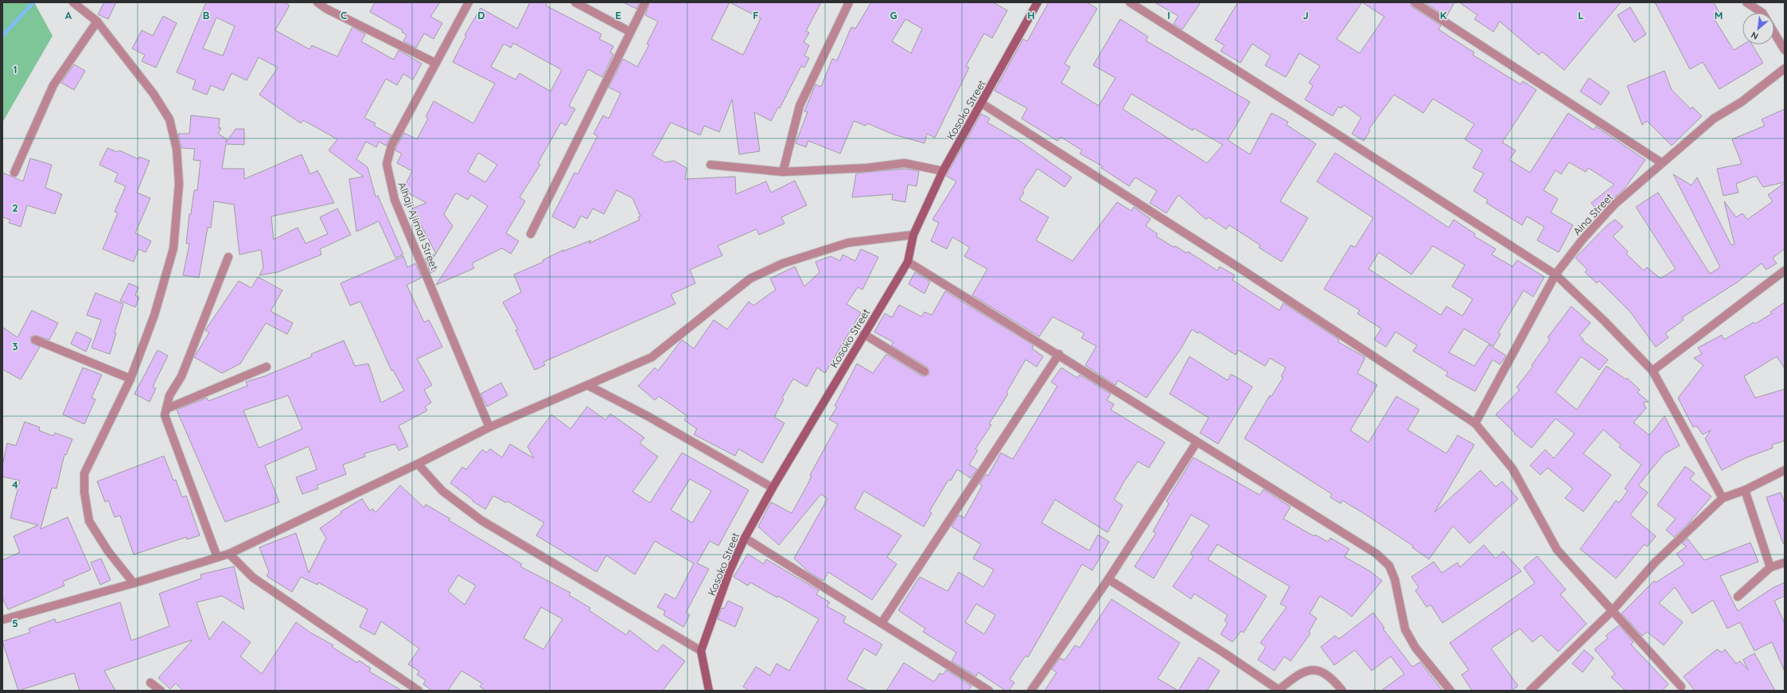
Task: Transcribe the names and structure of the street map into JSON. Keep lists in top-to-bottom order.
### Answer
{
  "streets": {
    "street": ["Kosoko Street", "Aina Street", "Alhaji Ajimati Street"]
  },
  "north": "bottom left",
  "grid": {
    "columns": [
      "A",
      "B",
      "C",
      "D",
      "E",
      "F",
      "G",
      "H",
      "I",
      "J",
      "K",
      "L",
      "M"
    ],
    "rows": [
      "1",
      "2",
      "3",
      "4",
      "5"
    ]
  }
}
